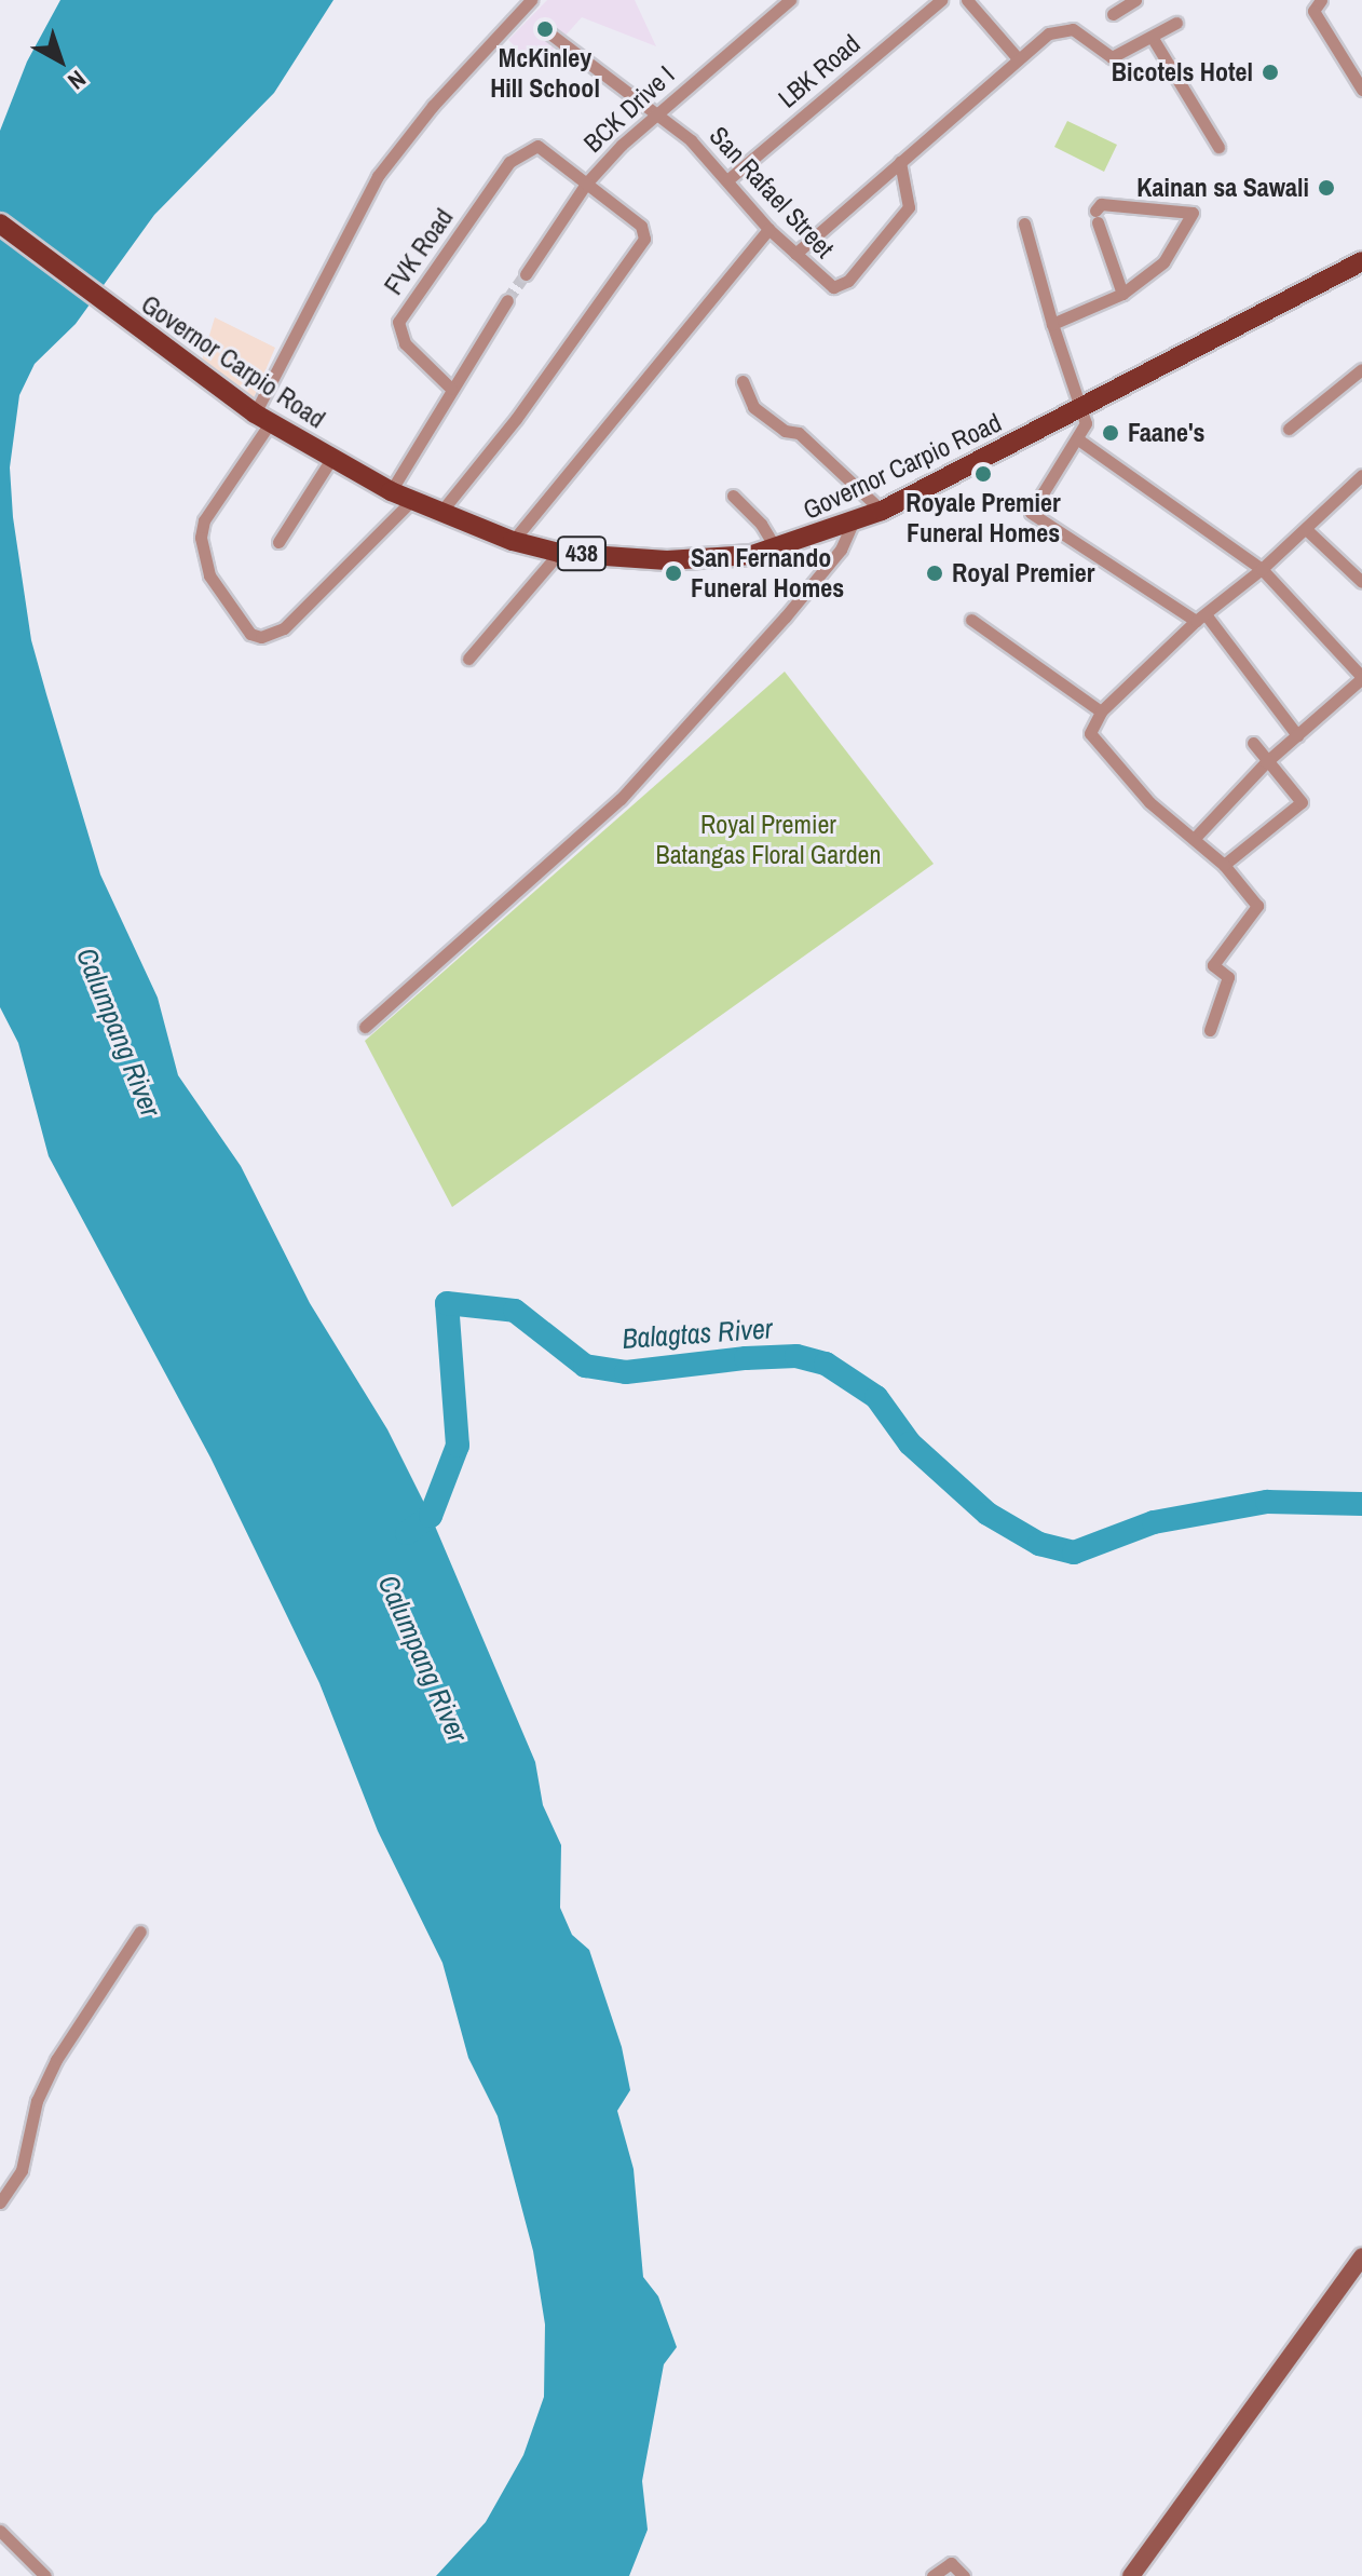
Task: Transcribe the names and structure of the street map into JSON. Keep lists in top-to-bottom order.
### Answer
{
  "streets": {
    "main road": ["Governor Carpio Road", "438"],
    "street": [
      "LBK Road",
      "BCK Drive I",
      "San Rafael Street",
      "FVK Road"
    ]
  },
  "crossings": [
    ["LBK Road", "San Rafael Street"],
    ["BCK Drive I", "San Rafael Street"],
    ["BCK Drive I", "FVK Road"]
  ],
  "water": ["Calumpang River", "Balagtas River"],
  "parks": ["Royal Premier Batangas Floral Garden"],
  "places": [
    "McKinley Hill School",
    "Bicotels Hotel",
    "Kainan sa Sawali",
    "Faane's",
    "Royale Premier Funeral Homes",
    "San Fernando Funeral Homes",
    "Royal Premier"
  ],
  "north": "bottom right"
}
